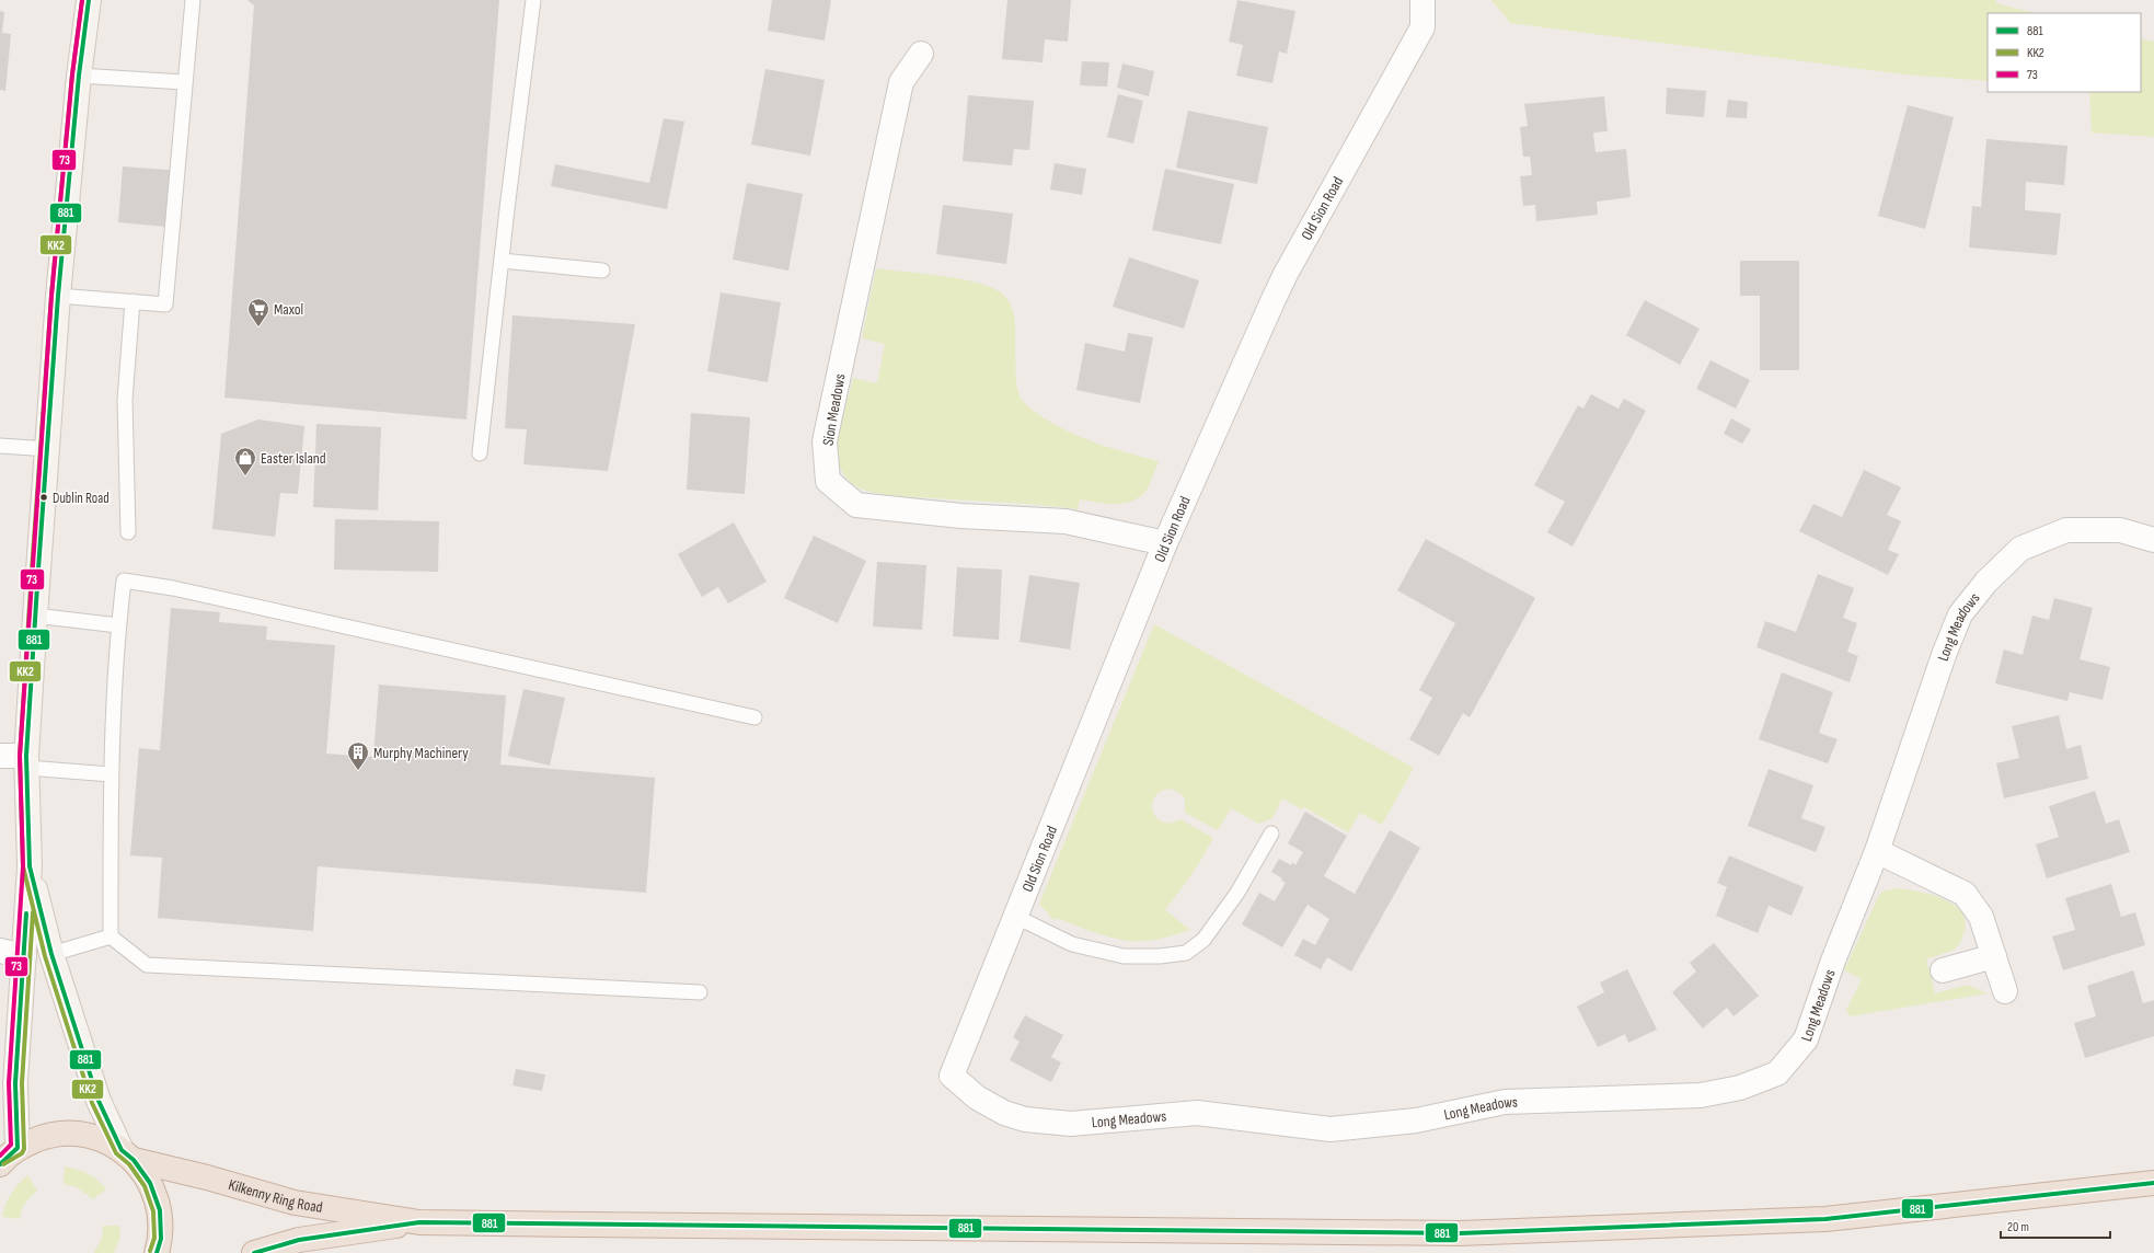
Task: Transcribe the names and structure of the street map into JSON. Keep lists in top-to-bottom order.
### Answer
{
  "streets": {
    "highway": ["Kilkenny Ring Road"],
    "street": ["Old Sion Road", "Sion Meadows", "Long Meadows"]
  },
  "crossings": [
    ["Old Sion Road", "Sion Meadows"],
    ["Old Sion Road", "Long Meadows"]
  ],
  "places": {
    "supermarket": ["Maxol"],
    "shop": ["Easter Island"],
    "other": ["Dublin Road"],
    "building": ["Murphy Machinery"]
  },
  "lines": ["transit line 881", "transit line KK2", "transit line 73"],
  "legend": ["881", "KK2", "73"],
  "scale_bar": "20 m"
}
